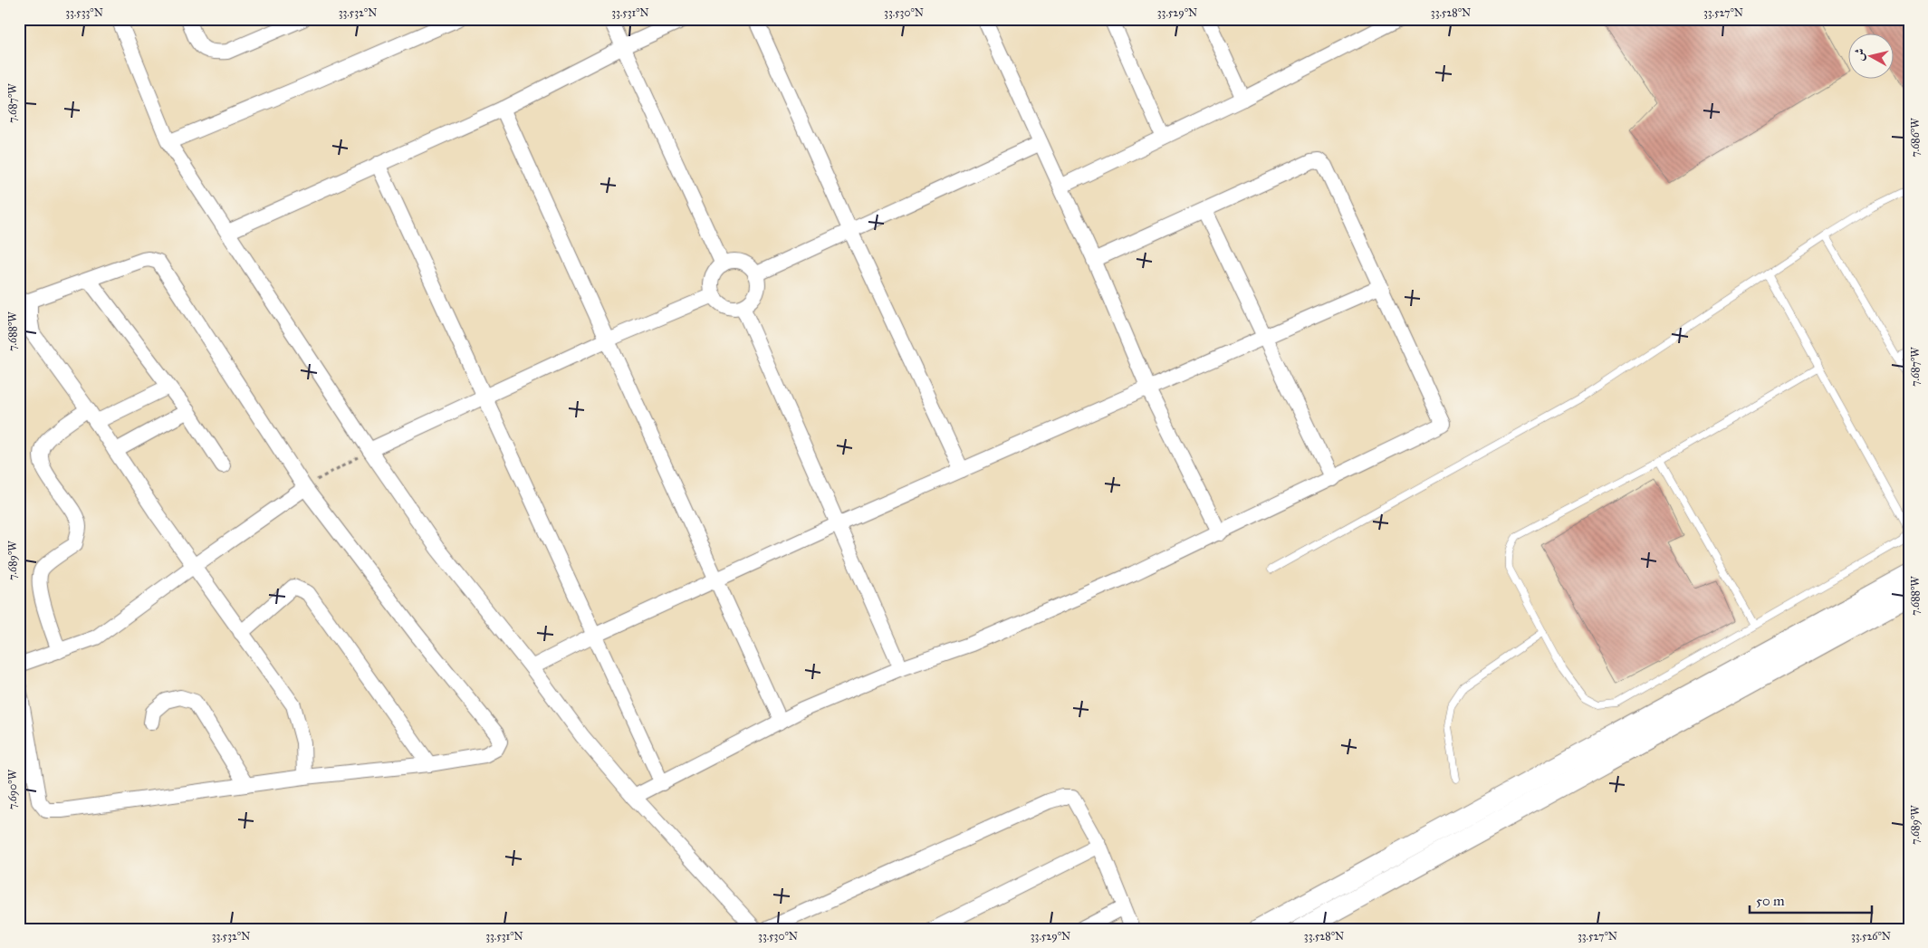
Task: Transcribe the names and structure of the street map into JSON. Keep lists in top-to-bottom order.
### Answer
{
  "scale_bar": "50 m",
  "north": "left",
  "coordinates": [
    "33.533°N",
    "33.532°N",
    "33.531°N",
    "33.530°N",
    "33.529°N",
    "33.528°N",
    "33.527°N",
    "7.687°W",
    "7.686°W",
    "7.688°W",
    "7.689°W",
    "7.690°W",
    "33.526°N"
  ]
}
